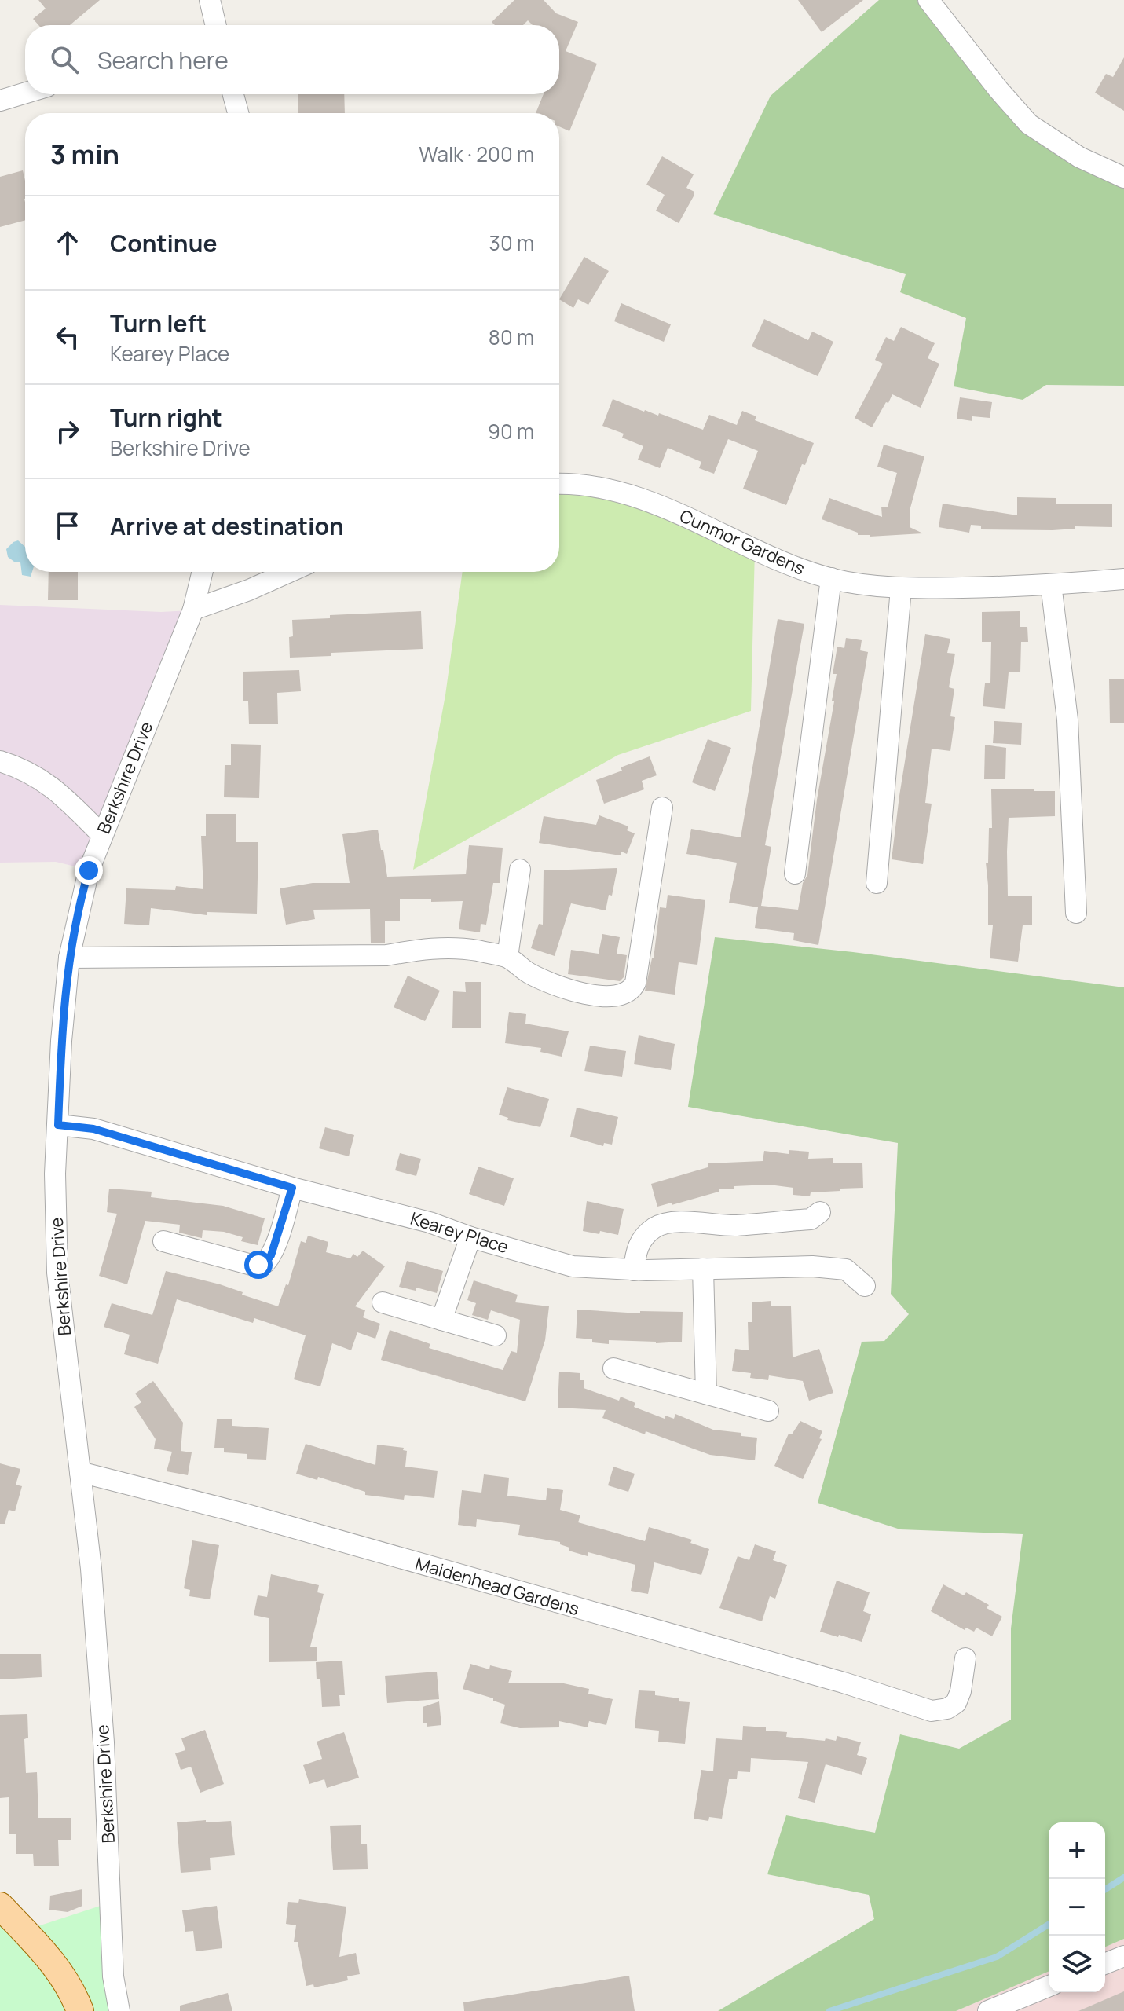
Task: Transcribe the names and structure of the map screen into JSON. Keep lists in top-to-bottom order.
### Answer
{
  "streets": {
    "street": [
      "Cunmor Gardens",
      "Berkshire Drive",
      "Kearey Place",
      "Maidenhead Gardens"
    ]
  },
  "crossings": [
    ["Berkshire Drive", "Kearey Place"],
    ["Berkshire Drive", "Maidenhead Gardens"]
  ],
  "page": {
    "search": "Search here",
    "heading": ["3 min", "Walk · 200 m"],
    "list": [
      ["Continue", "30 m"],
      ["Turn left", "Kearey Place", "80 m"],
      ["Turn right", "Berkshire Drive", "90 m"],
      "Arrive at destination"
    ],
    "map_buttons": ["+", "−"]
  }
}
